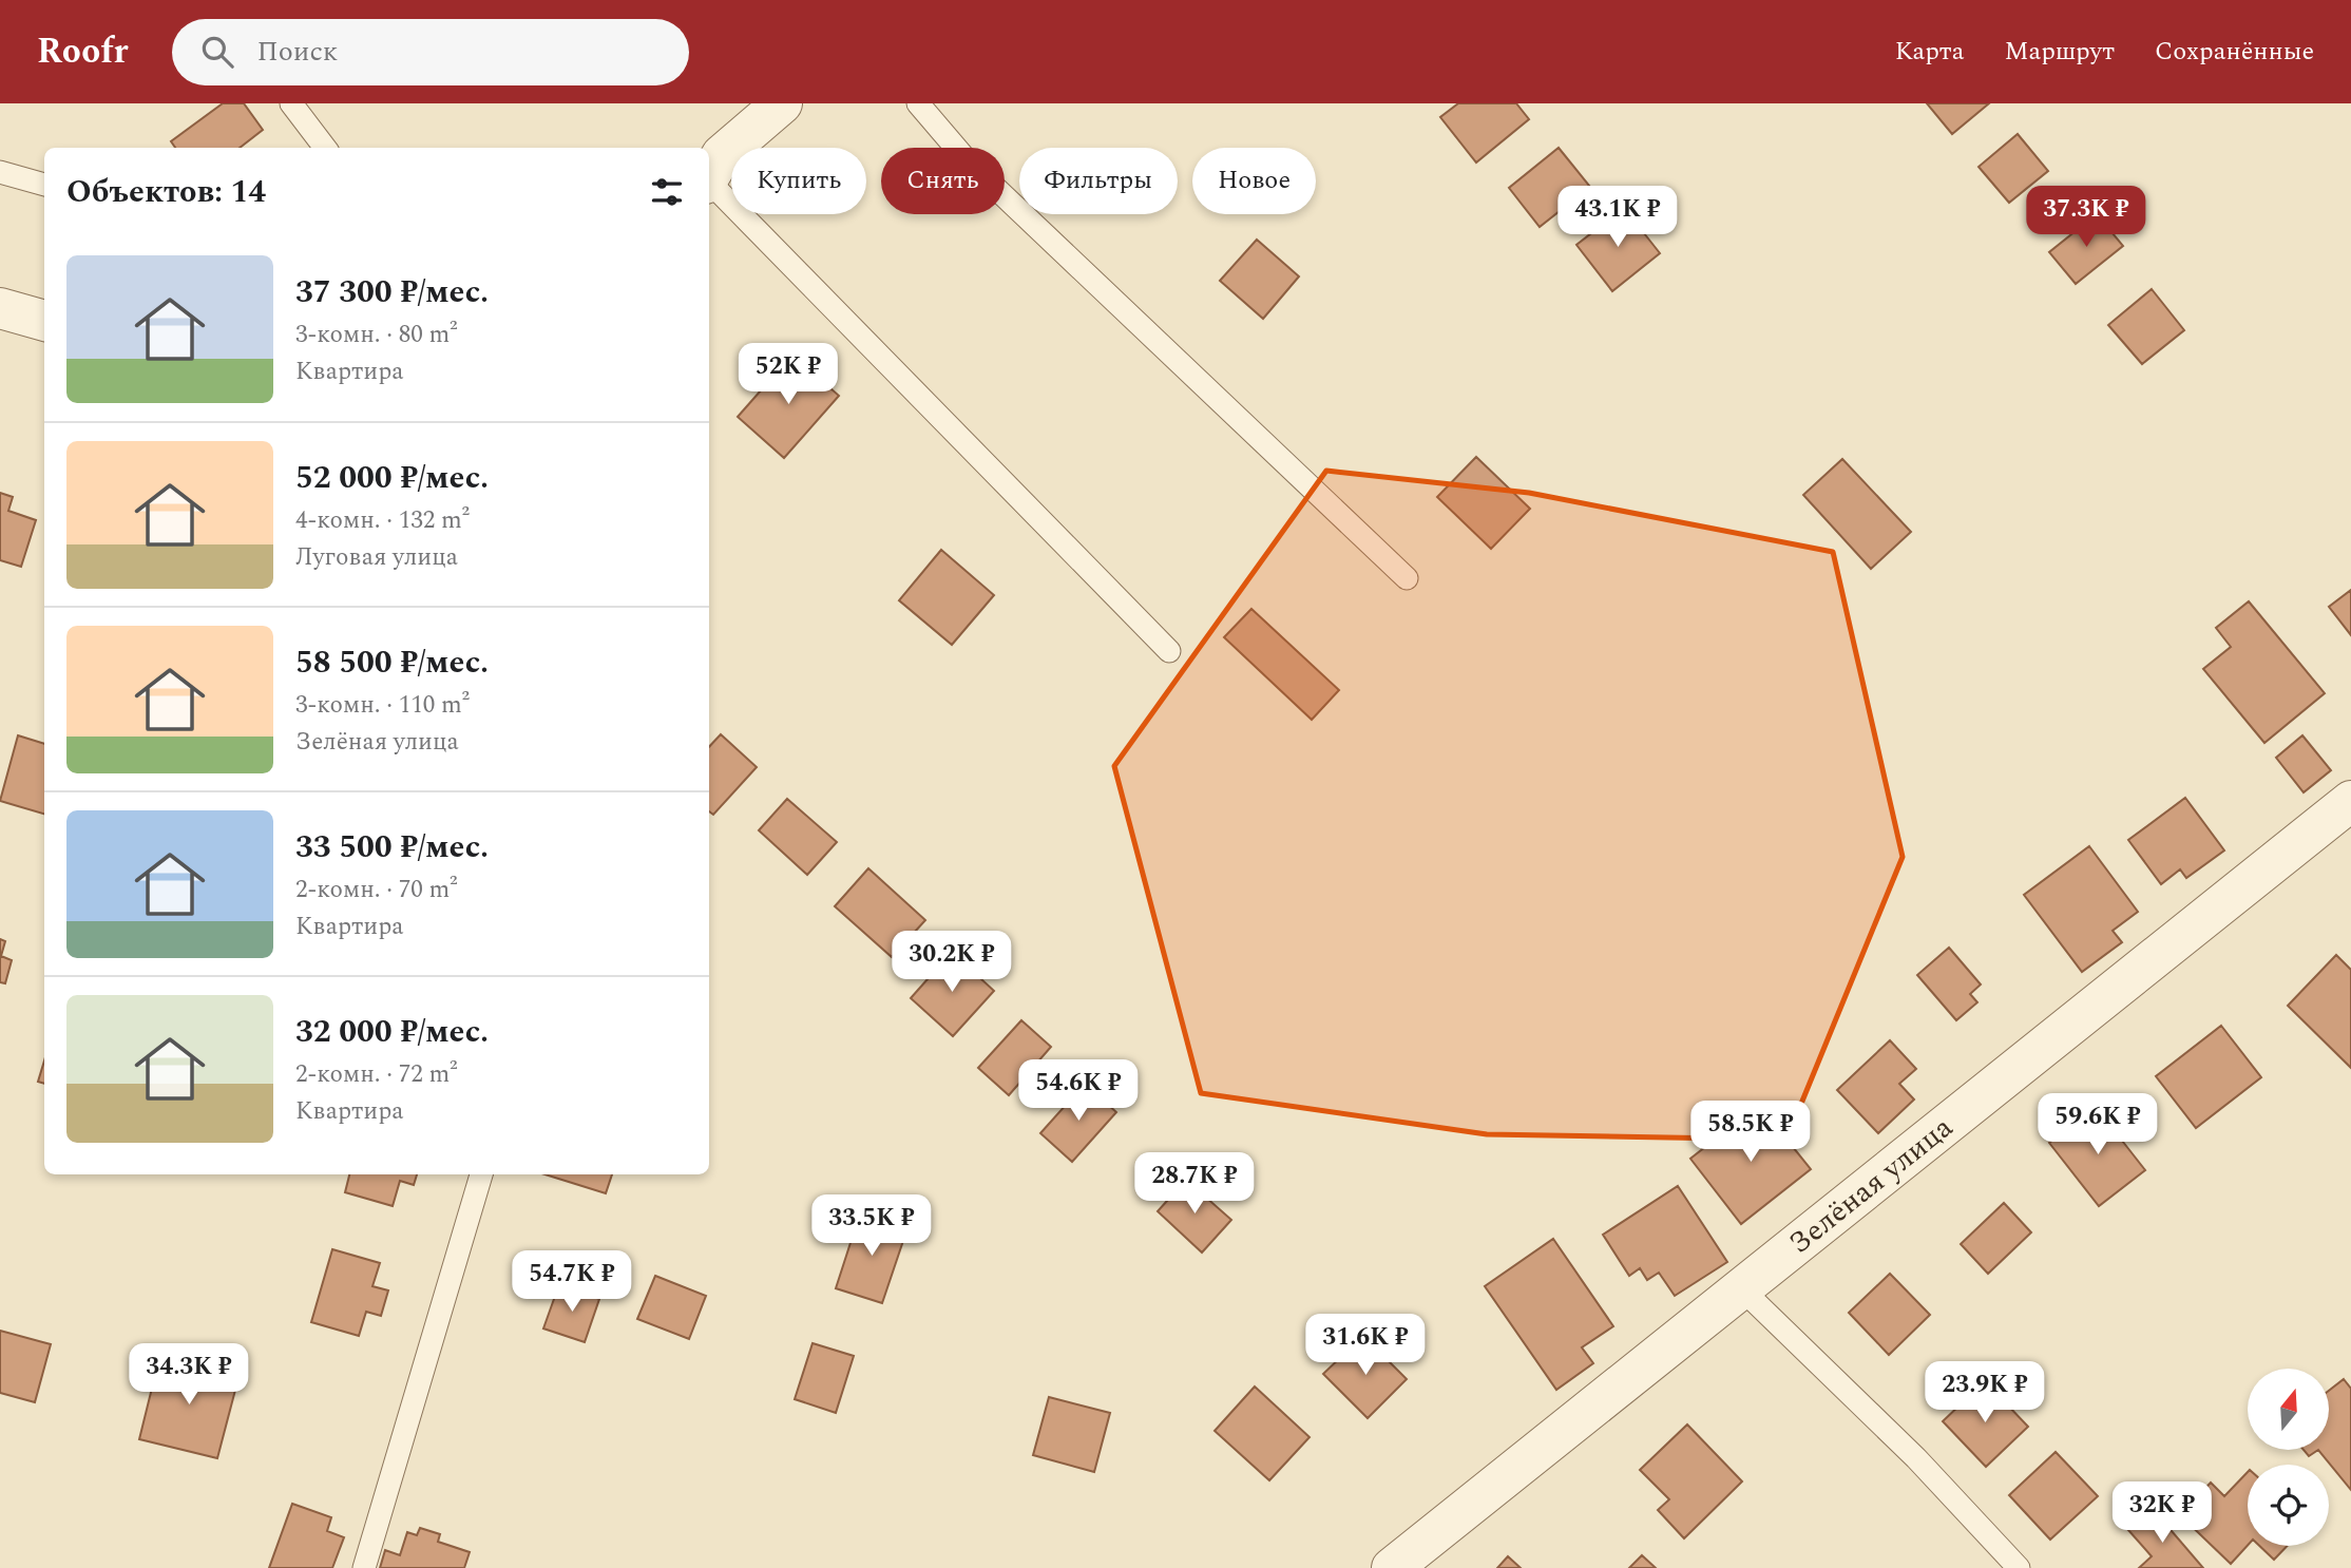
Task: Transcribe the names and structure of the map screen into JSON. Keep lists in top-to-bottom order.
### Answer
{
  "streets": {
    "street": ["Зелёная улица"]
  },
  "north": "top",
  "page": {
    "header": "Roofr",
    "search": "Поиск",
    "nav": ["Карта", "Маршрут", "Сохранённые"],
    "chip": [
      "Купить",
      "Снять",
      "Фильтры",
      "Новое"
    ],
    "heading": "Объектов: 14",
    "price": [
      "43.1K ₽",
      "37.3K ₽",
      "52K ₽",
      "30.2K ₽",
      "54.6K ₽",
      "59.6K ₽",
      "58.5K ₽",
      "28.7K ₽",
      "33.5K ₽",
      "54.7K ₽",
      "31.6K ₽",
      "34.3K ₽",
      "23.9K ₽",
      "32K ₽"
    ],
    "list": [
      {
        "name": "37 300 ₽/мес.",
        "note": "3-комн. · 80 m² · Квартира"
      },
      {
        "name": "52 000 ₽/мес.",
        "note": "4-комн. · 132 m² · Луговая улица"
      },
      {
        "name": "58 500 ₽/мес.",
        "note": "3-комн. · 110 m² · Зелёная улица"
      },
      {
        "name": "33 500 ₽/мес.",
        "note": "2-комн. · 70 m² · Квартира"
      },
      {
        "name": "32 000 ₽/мес.",
        "note": "2-комн. · 72 m² · Квартира"
      }
    ]
  }
}
